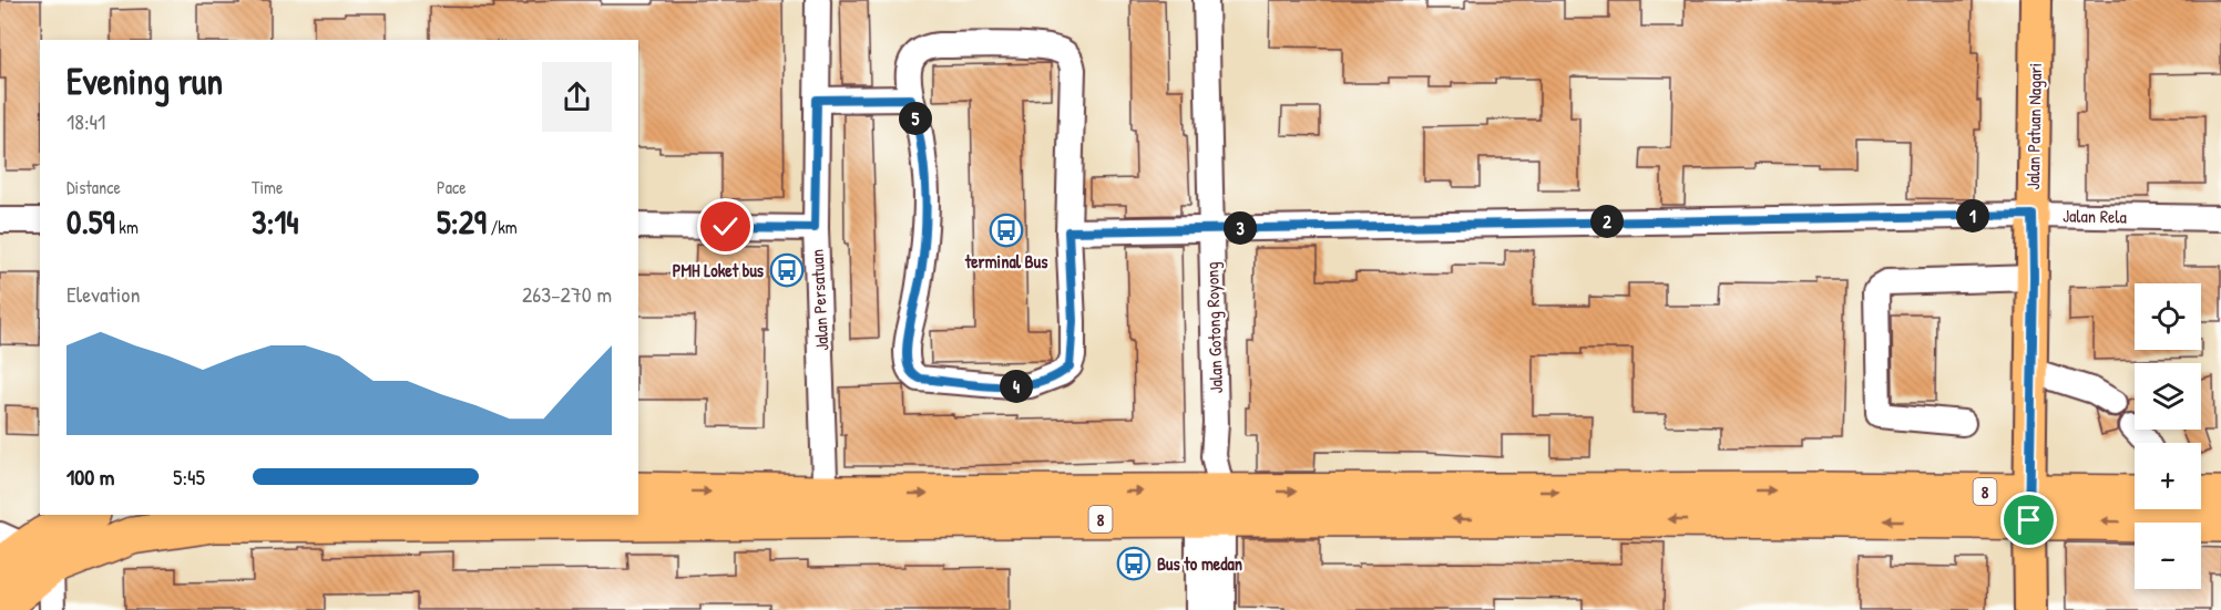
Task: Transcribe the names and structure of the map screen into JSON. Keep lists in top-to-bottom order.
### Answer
{
  "streets": {
    "highway": ["8"],
    "main road": ["Jalan Patuan Nagari"],
    "street": ["Jalan Rela", "Jalan Persatuan", "Jalan Gotong Royong"]
  },
  "crossings": [
    ["Jalan Patuan Nagari", "Jalan Rela"],
    ["Jalan Patuan Nagari", "8"],
    ["Jalan Rela", "Jalan Gotong Royong"],
    ["Jalan Persatuan", "8"],
    ["Jalan Gotong Royong", "8"]
  ],
  "places": {
    "bus stop": ["terminal Bus", "PMH Loket bus", "Bus to medan"]
  },
  "page": {
    "heading": ["Evening run", "18:41"],
    "pins": [
      "5",
      "1",
      "2",
      "3",
      "4"
    ],
    "stats": [
      ["Distance", "0.59 km"],
      ["Time", "3:14"],
      ["Pace", "5:29 /km"]
    ],
    "chart": ["Elevation", "263–270 m"],
    "map_buttons": ["+", "−"],
    "list": [
      {
        "name": "100 m",
        "note": "5:45"
      }
    ]
  }
}
